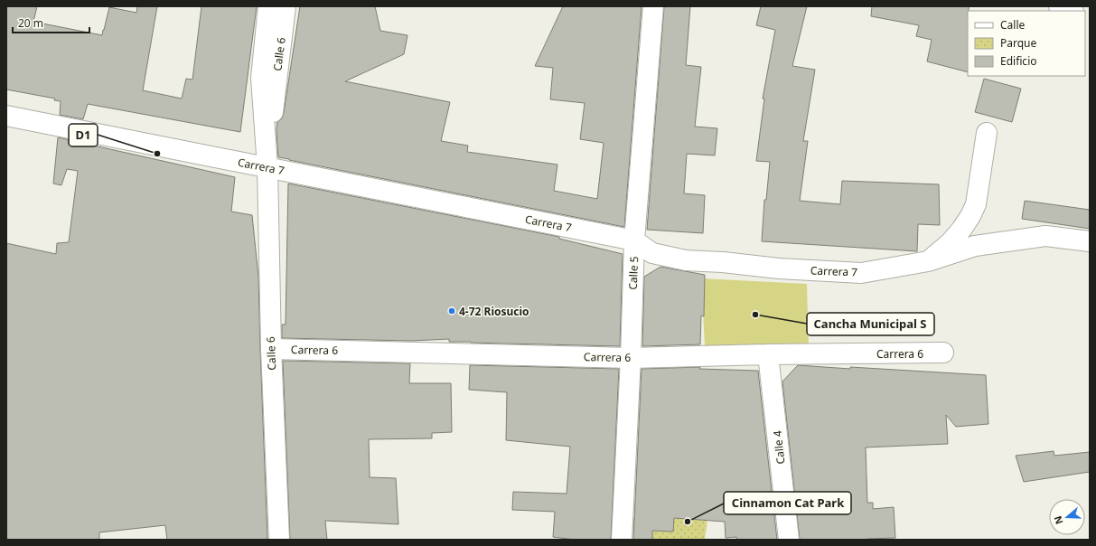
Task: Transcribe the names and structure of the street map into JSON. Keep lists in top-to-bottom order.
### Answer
{
  "streets": {
    "street": [
      "Calle 6",
      "Carrera 7",
      "Calle 5",
      "Carrera 6",
      "Calle 4"
    ]
  },
  "crossings": [
    ["Calle 6", "Carrera 7"],
    ["Calle 6", "Carrera 6"],
    ["Carrera 7", "Calle 5"],
    ["Calle 5", "Carrera 6"],
    ["Carrera 6", "Calle 4"]
  ],
  "places": [
    "D1",
    "4-72 Riosucio",
    "Cancha Municipal S",
    "Cinnamon Cat Park"
  ],
  "legend": ["Calle", "Parque", "Edificio"],
  "scale_bar": "20 m",
  "north": "left"
}
